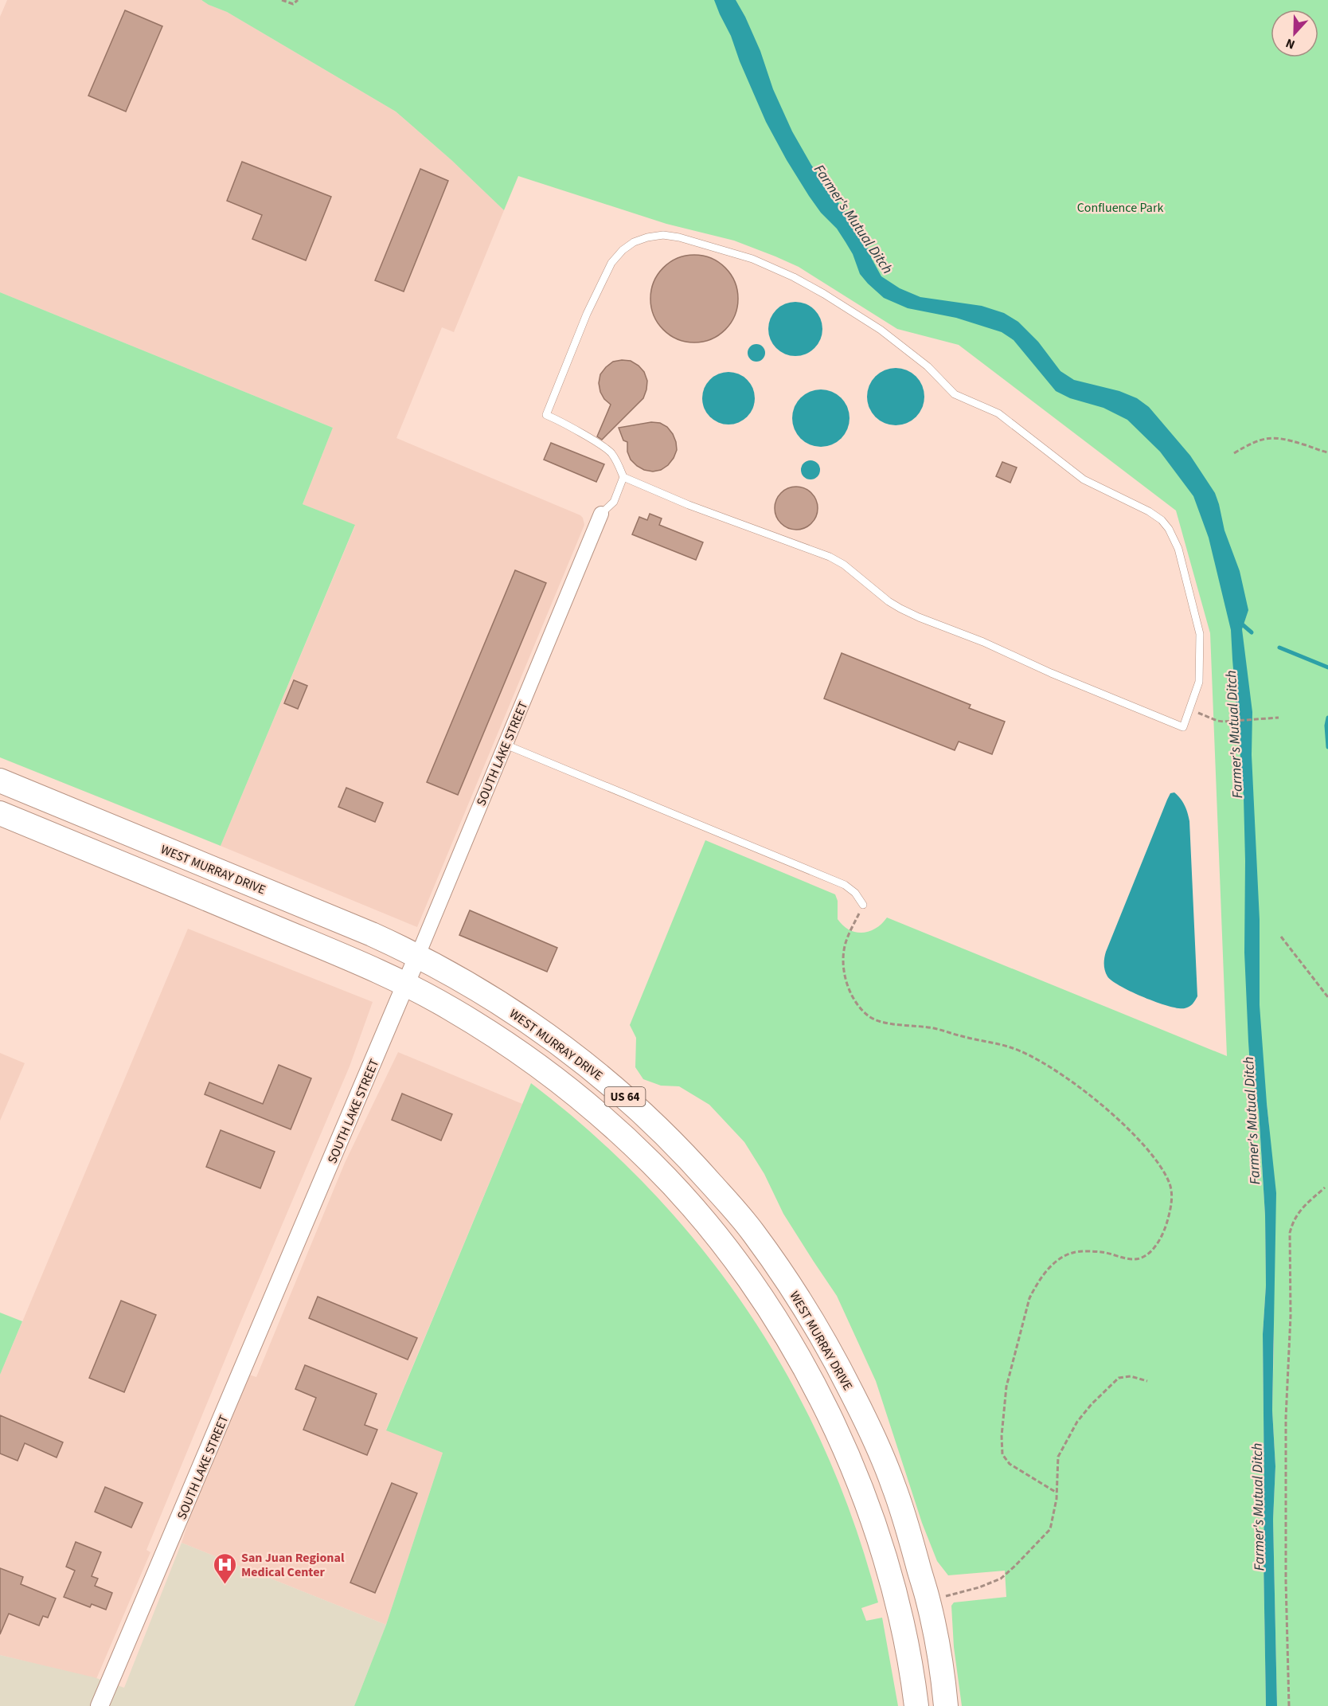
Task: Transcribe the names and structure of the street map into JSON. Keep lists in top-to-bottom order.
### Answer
{
  "streets": {
    "highway": ["WEST MURRAY DRIVE", "US 64"],
    "street": ["SOUTH LAKE STREET"]
  },
  "crossings": [
    ["SOUTH LAKE STREET", "WEST MURRAY DRIVE"],
    ["SOUTH LAKE STREET", "US 64"]
  ],
  "water": ["Farmer's Mutual Ditch"],
  "parks": ["Confluence Park"],
  "places": {
    "hospital": ["San Juan Regional Medical Center"]
  },
  "north": "bottom"
}
